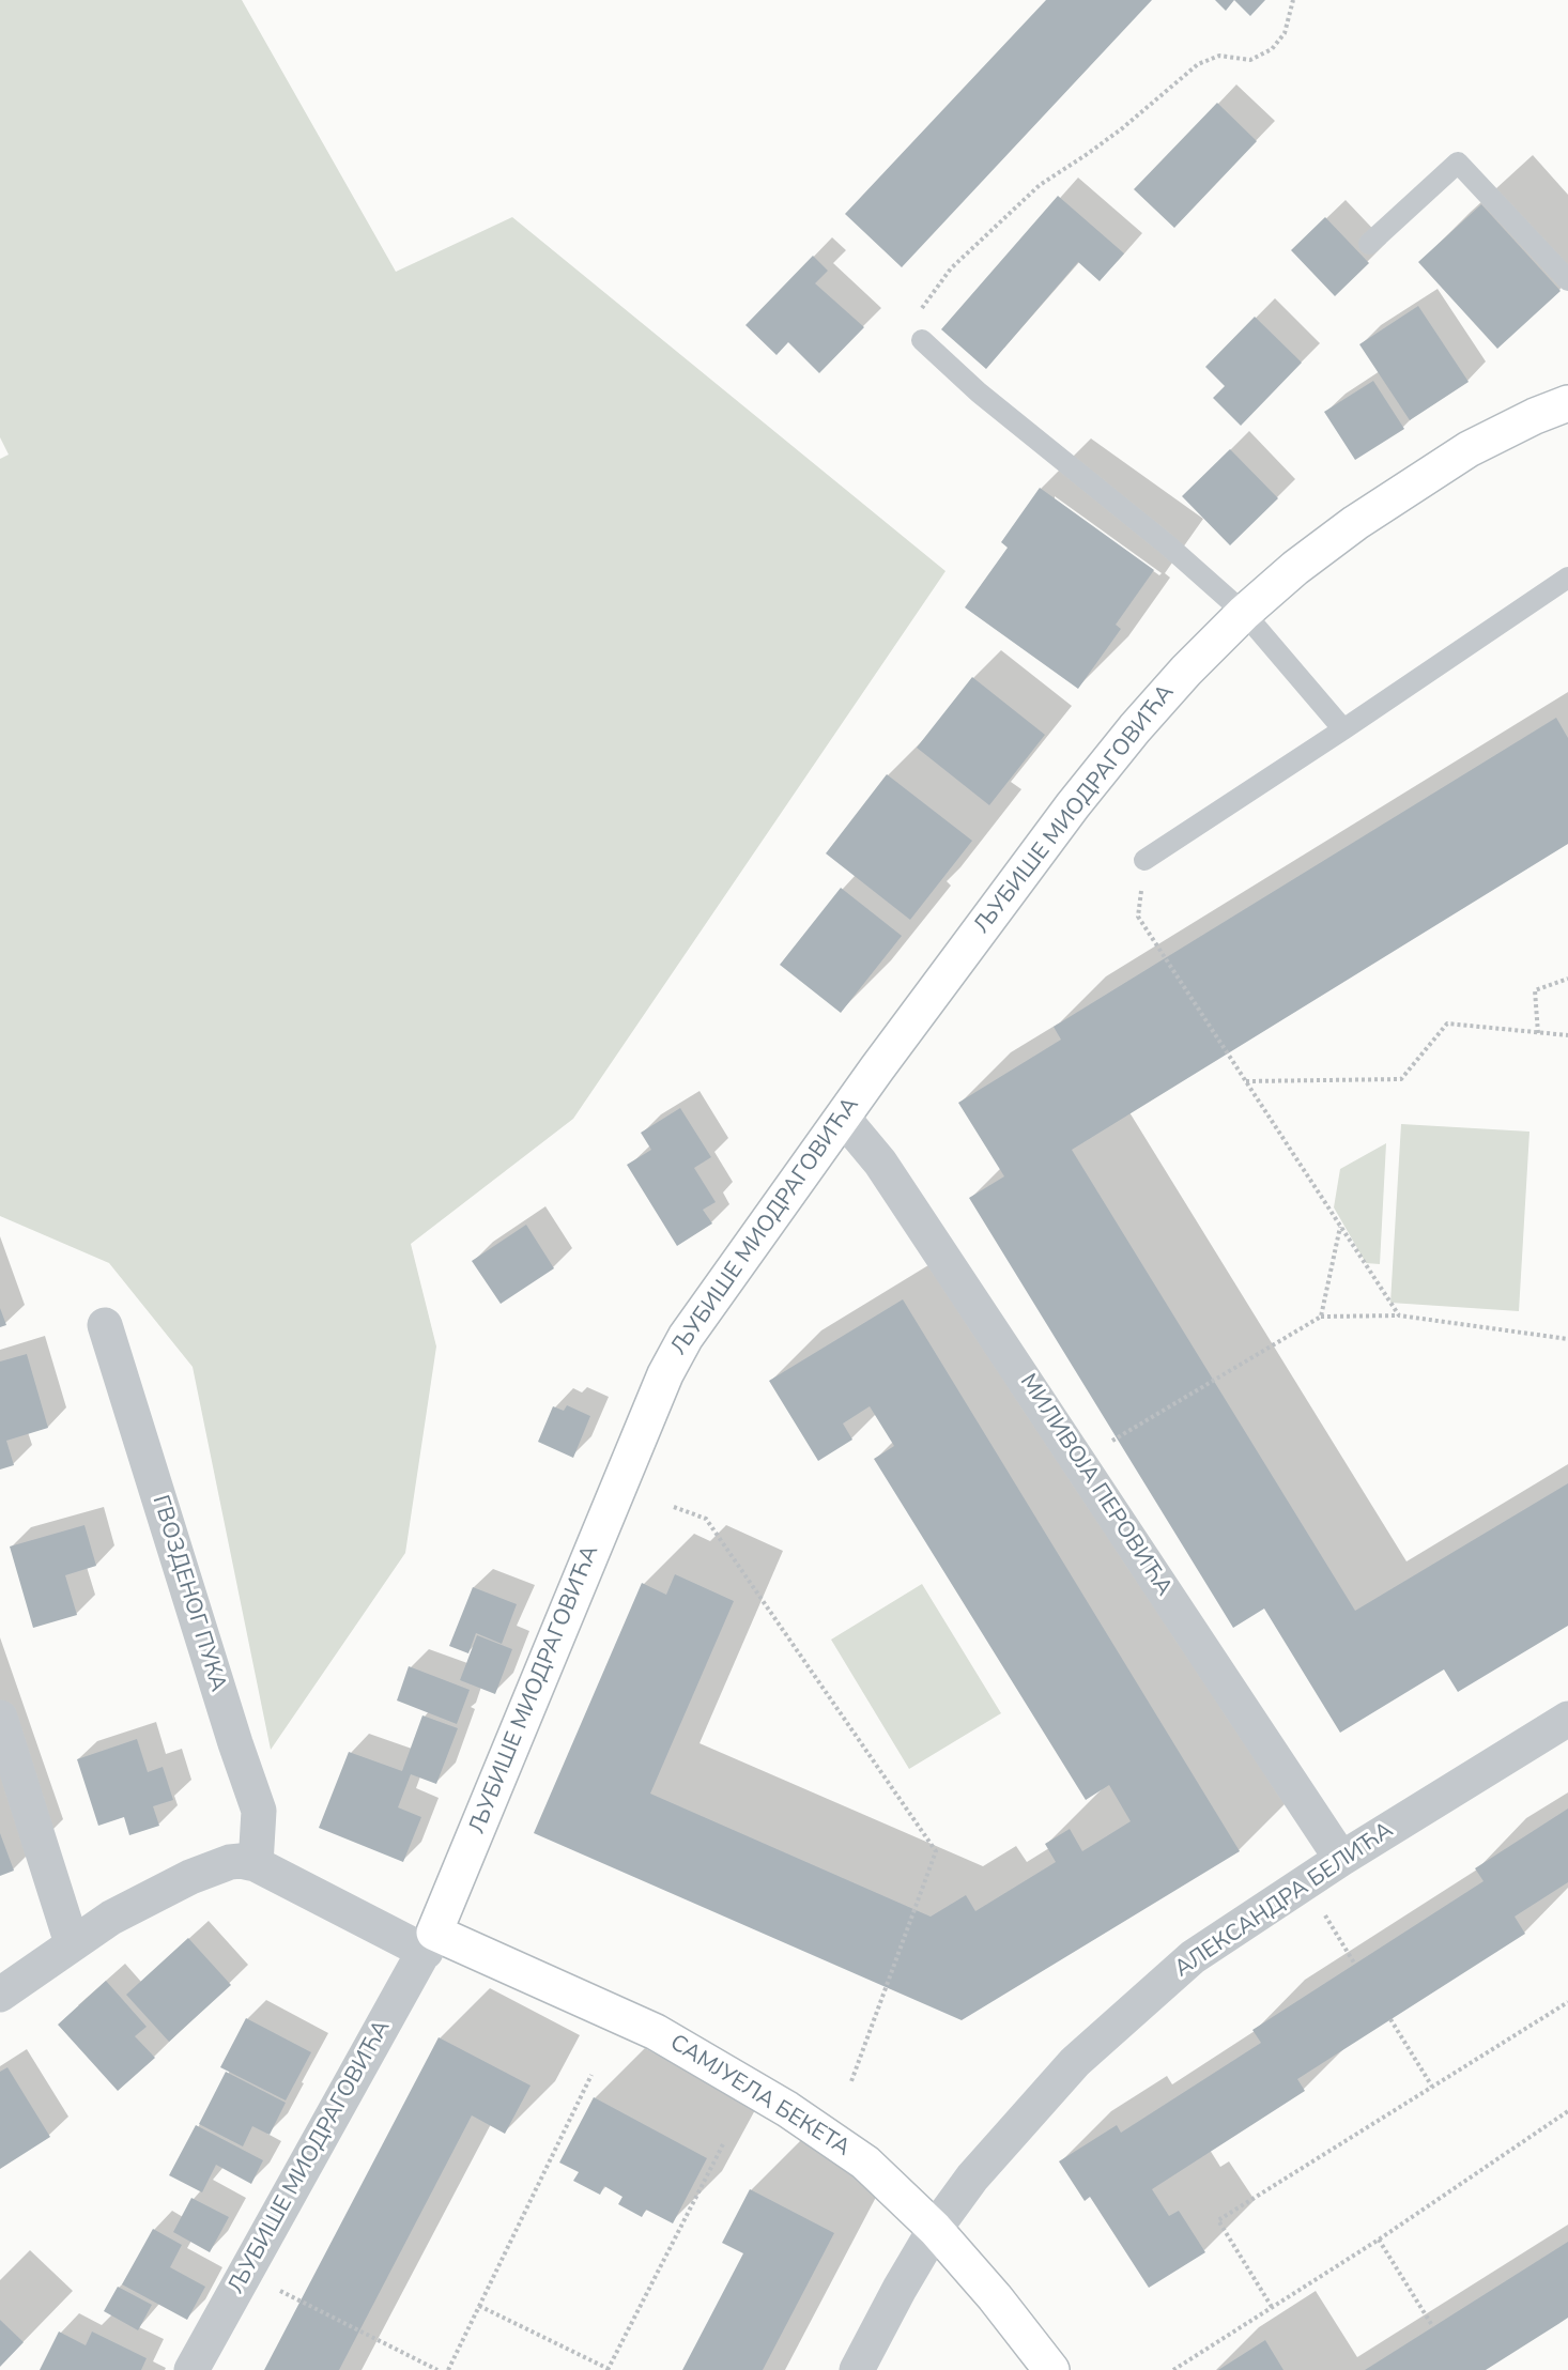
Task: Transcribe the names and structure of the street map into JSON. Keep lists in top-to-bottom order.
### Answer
{
  "streets": {
    "street": [
      "ЉУБИШЕ МИОДРАГОВИЋА",
      "МИЛИВОЈА ПЕРОВИЋА",
      "ГВОЗДЕНОГ ПУКА",
      "АЛЕКСАНДРА БЕЛИЋА",
      "САМЈУЕЛА БЕКЕТА"
    ]
  },
  "crossings": [
    ["ЉУБИШЕ МИОДРАГОВИЋА", "МИЛИВОЈА ПЕРОВИЋА"],
    ["ЉУБИШЕ МИОДРАГОВИЋА", "САМЈУЕЛА БЕКЕТА"],
    ["МИЛИВОЈА ПЕРОВИЋА", "АЛЕКСАНДРА БЕЛИЋА"],
    ["АЛЕКСАНДРА БЕЛИЋА", "САМЈУЕЛА БЕКЕТА"]
  ]
}
